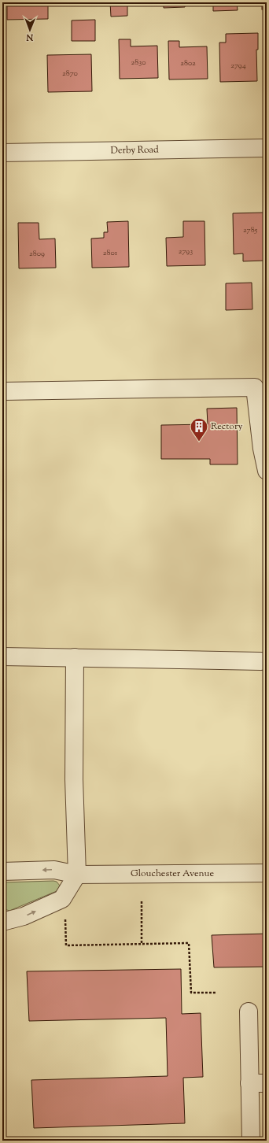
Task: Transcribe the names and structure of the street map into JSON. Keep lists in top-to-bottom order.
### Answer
{
  "streets": {
    "street": ["Derby Road", "Glouchester Avenue"]
  },
  "places": {
    "building": ["Rectory"]
  },
  "house_numbers": [
    "2830",
    "2802",
    "2794",
    "2870",
    "2785",
    "2793",
    "2801",
    "2809"
  ],
  "north": "bottom"
}
